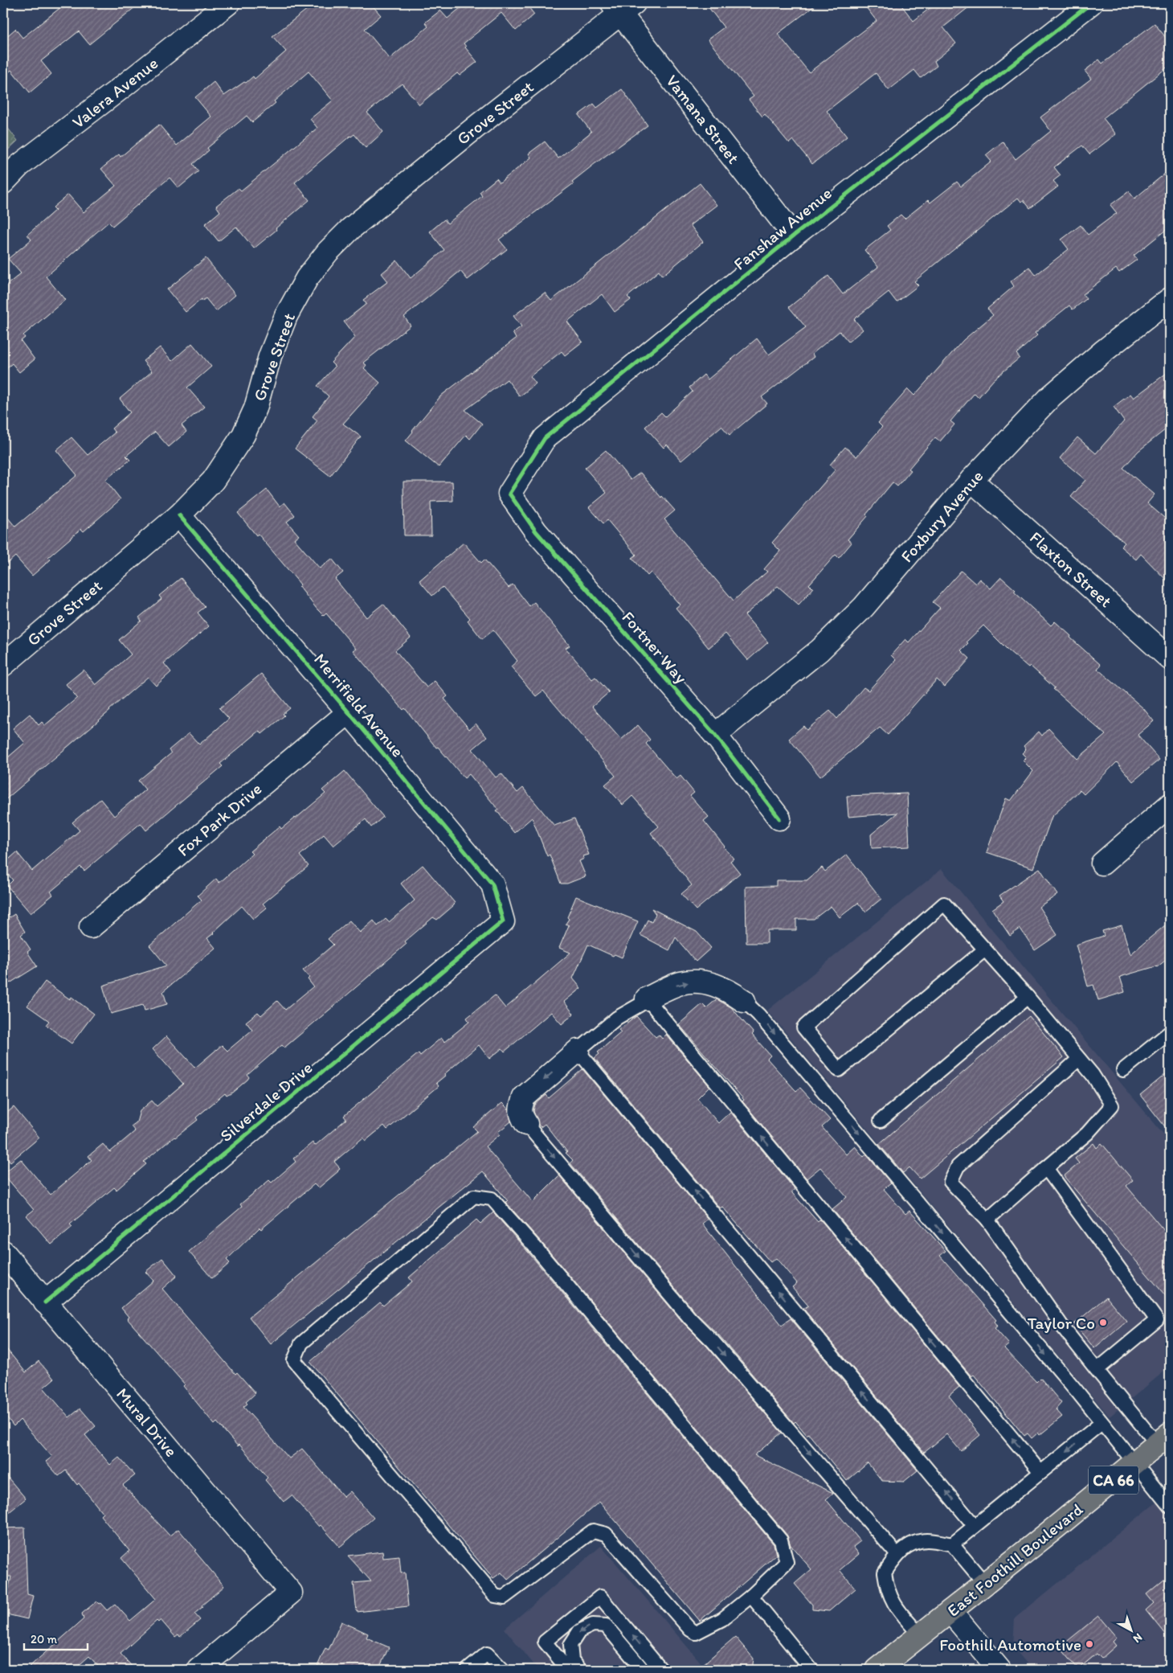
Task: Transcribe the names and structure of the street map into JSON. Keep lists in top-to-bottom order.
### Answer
{
  "streets": {
    "main road": ["CA 66", "East Foothill Boulevard"],
    "street": [
      "Valera Avenue",
      "Grove Street",
      "Vamana Street",
      "Fanshaw Avenue",
      "Foxbury Avenue",
      "Flaxton Street",
      "Fortner Way",
      "Merrifield Avenue",
      "Fox Park Drive",
      "Silverdale Drive",
      "Mural Drive"
    ]
  },
  "crossings": [
    ["Grove Street", "Vamana Street"],
    ["Grove Street", "Merrifield Avenue"],
    ["Vamana Street", "Fanshaw Avenue"],
    ["Fanshaw Avenue", "Fortner Way"],
    ["Foxbury Avenue", "Flaxton Street"],
    ["Foxbury Avenue", "Fortner Way"],
    ["Merrifield Avenue", "Fox Park Drive"],
    ["Merrifield Avenue", "Silverdale Drive"],
    ["Silverdale Drive", "Mural Drive"]
  ],
  "places": ["Taylor Co", "Foothill Automotive"],
  "scale_bar": "20 m",
  "north": "bottom right"
}
